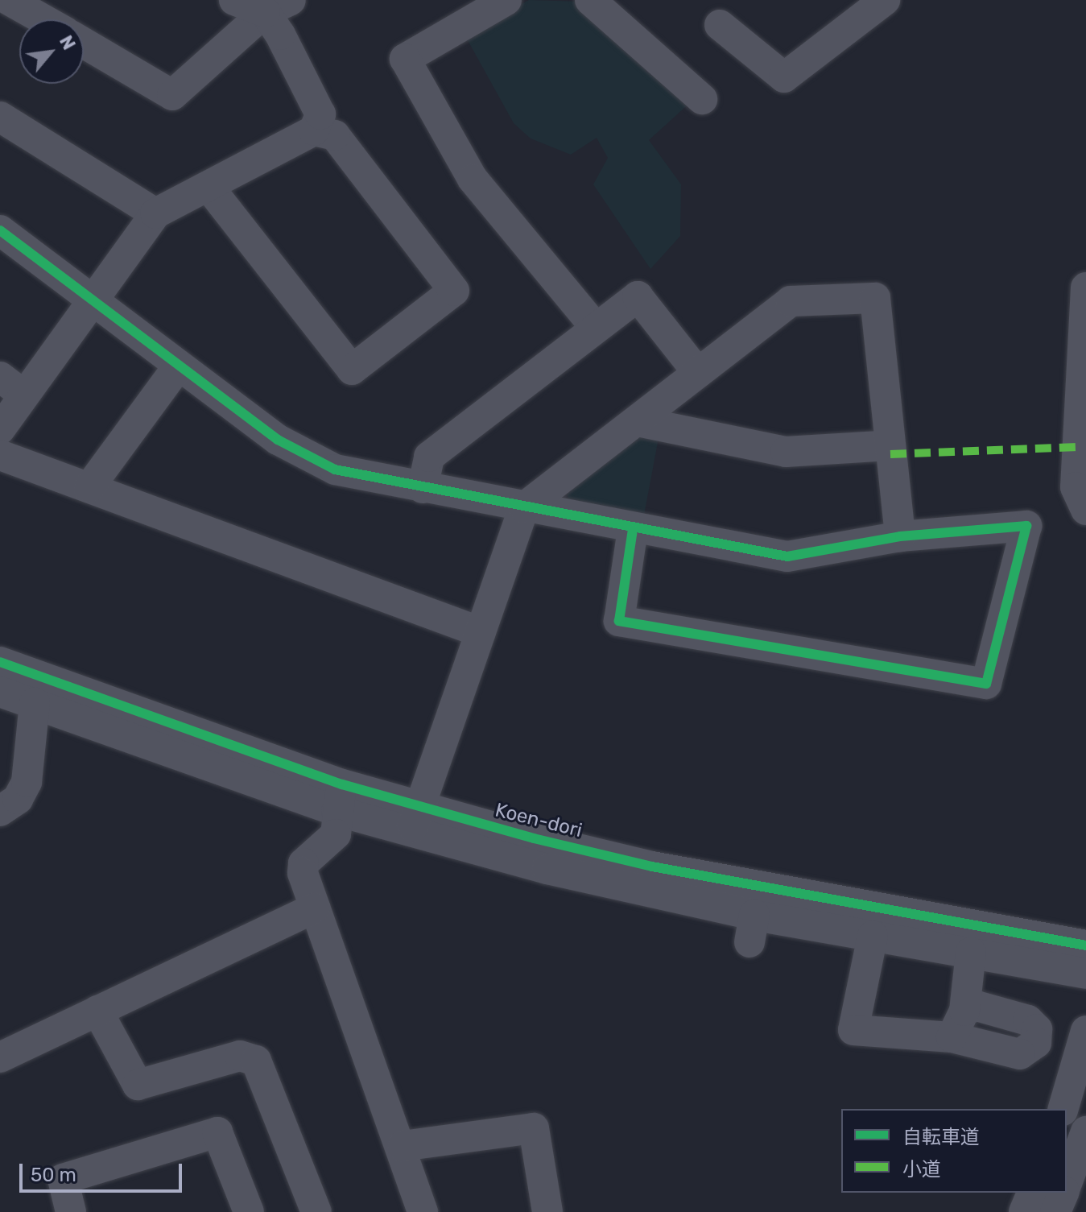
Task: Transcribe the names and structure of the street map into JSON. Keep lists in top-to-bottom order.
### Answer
{
  "streets": {
    "street": ["Koen-dori"]
  },
  "legend": ["自転車道", "小道"],
  "scale_bar": "50 m",
  "north": "top right"
}
